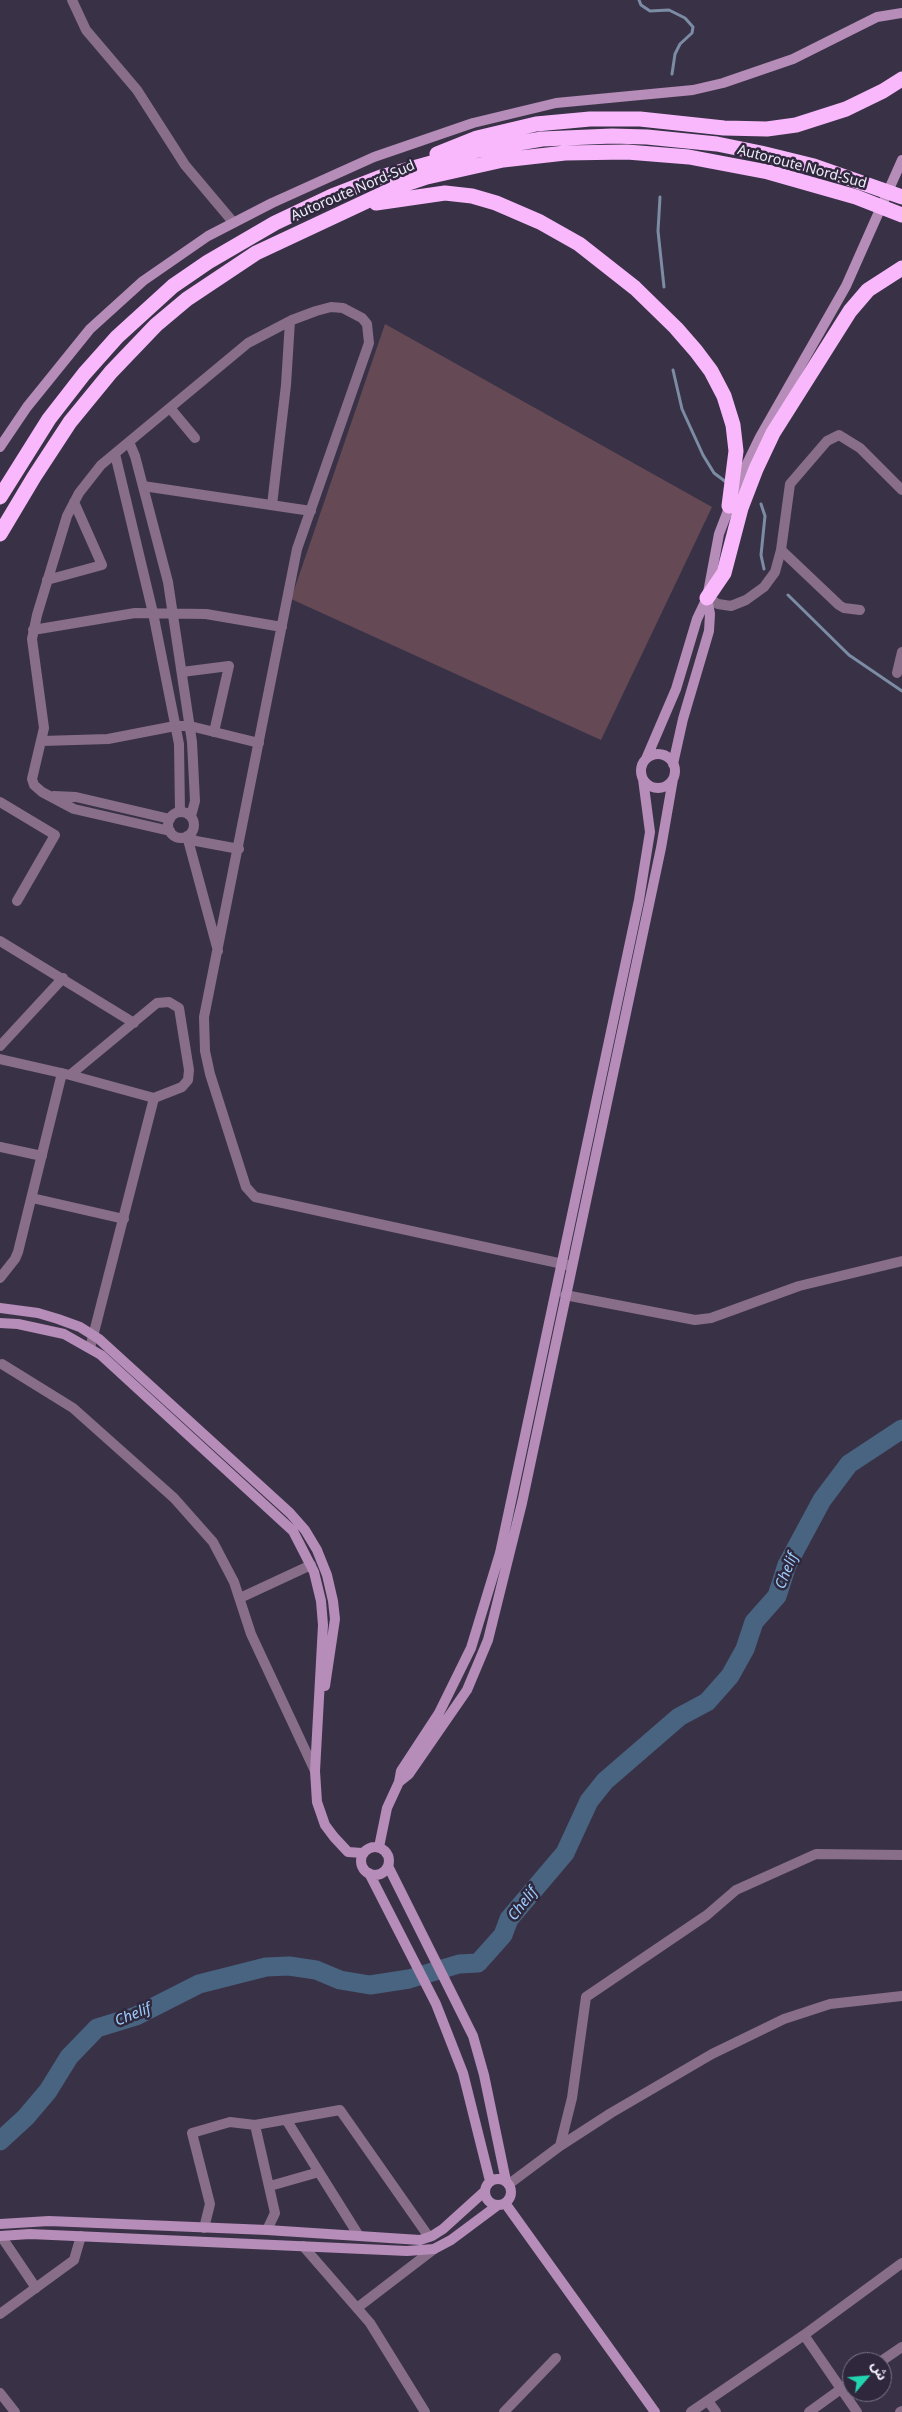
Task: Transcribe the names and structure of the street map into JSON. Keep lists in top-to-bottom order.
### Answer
{
  "streets": {
    "highway": ["Autoroute Nord-Sud"]
  },
  "water": ["Chelif"],
  "north": "top right"
}
